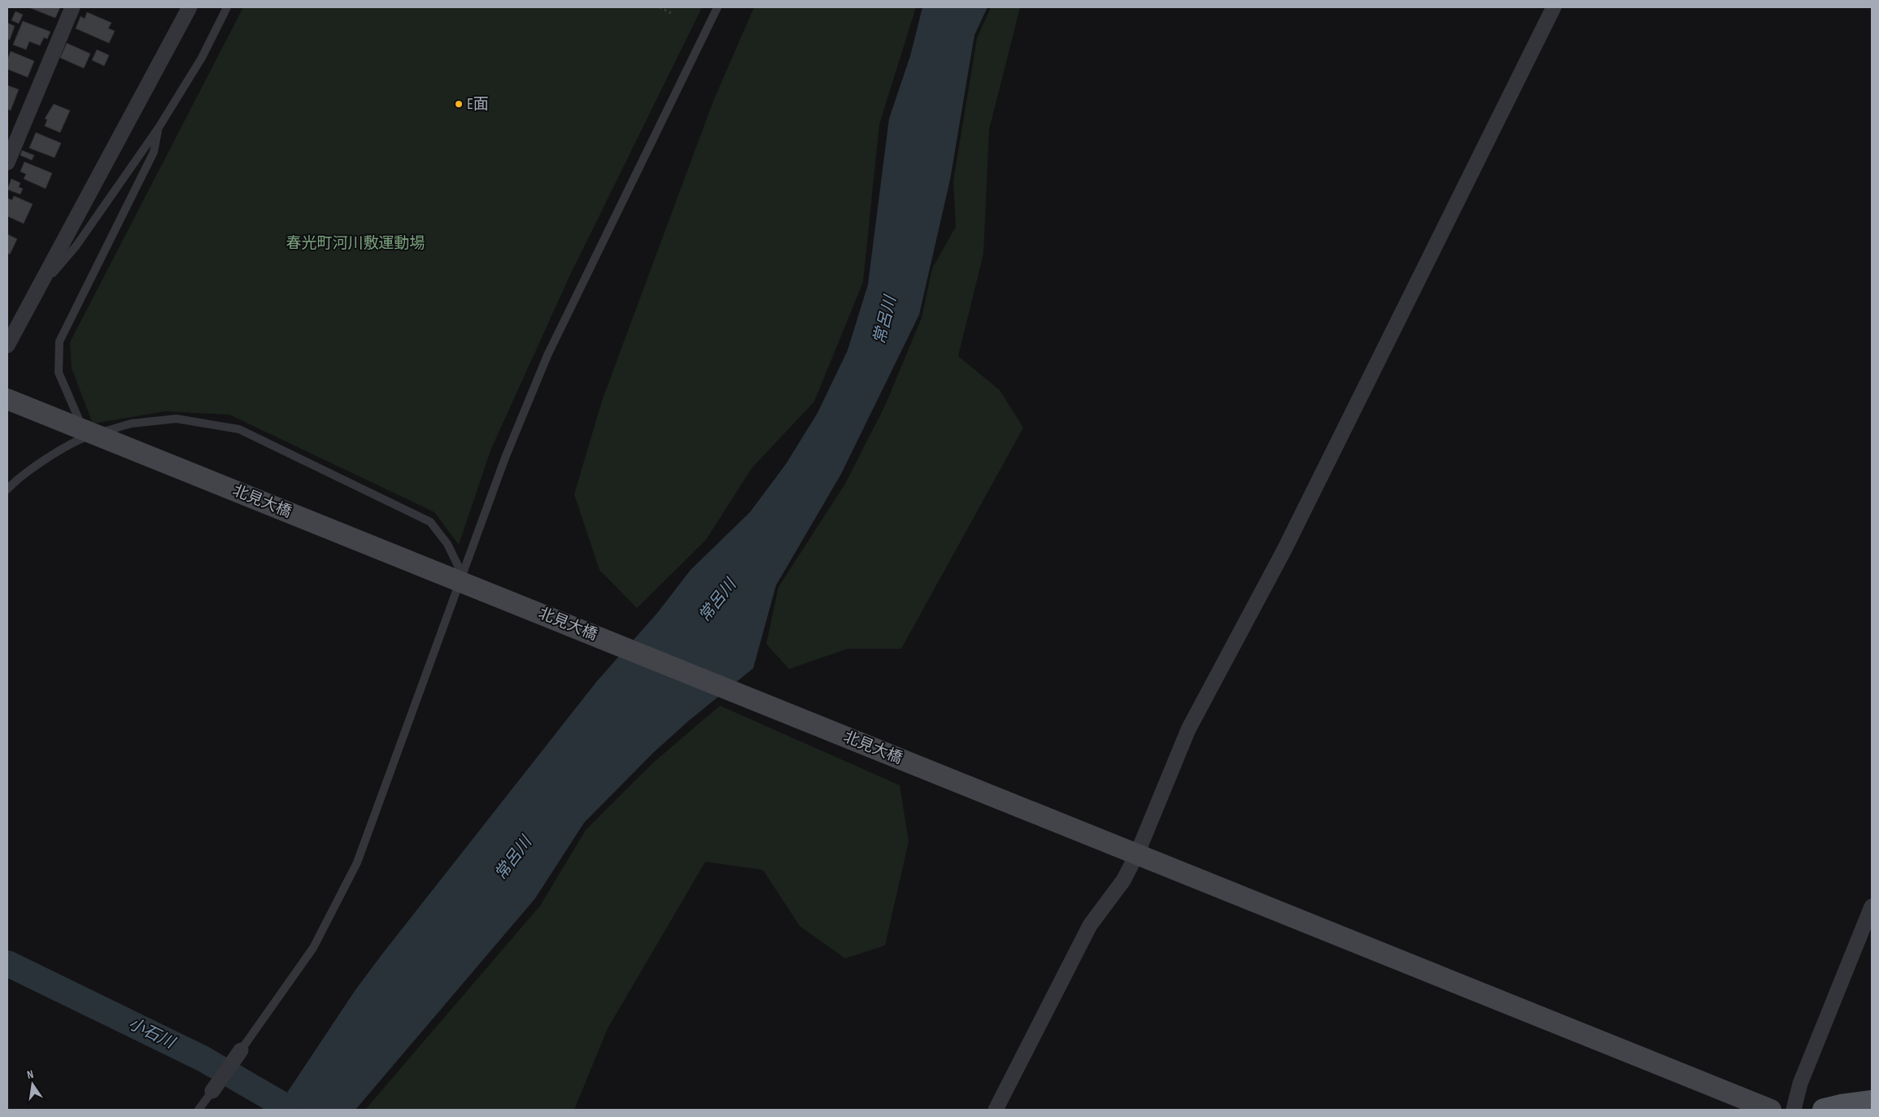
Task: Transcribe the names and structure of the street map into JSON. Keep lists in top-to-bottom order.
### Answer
{
  "streets": {
    "street": ["北見大橋"]
  },
  "water": ["常呂川", "小石川"],
  "parks": ["春光町河川敷運動場"],
  "places": ["E面"],
  "north": "top"
}
